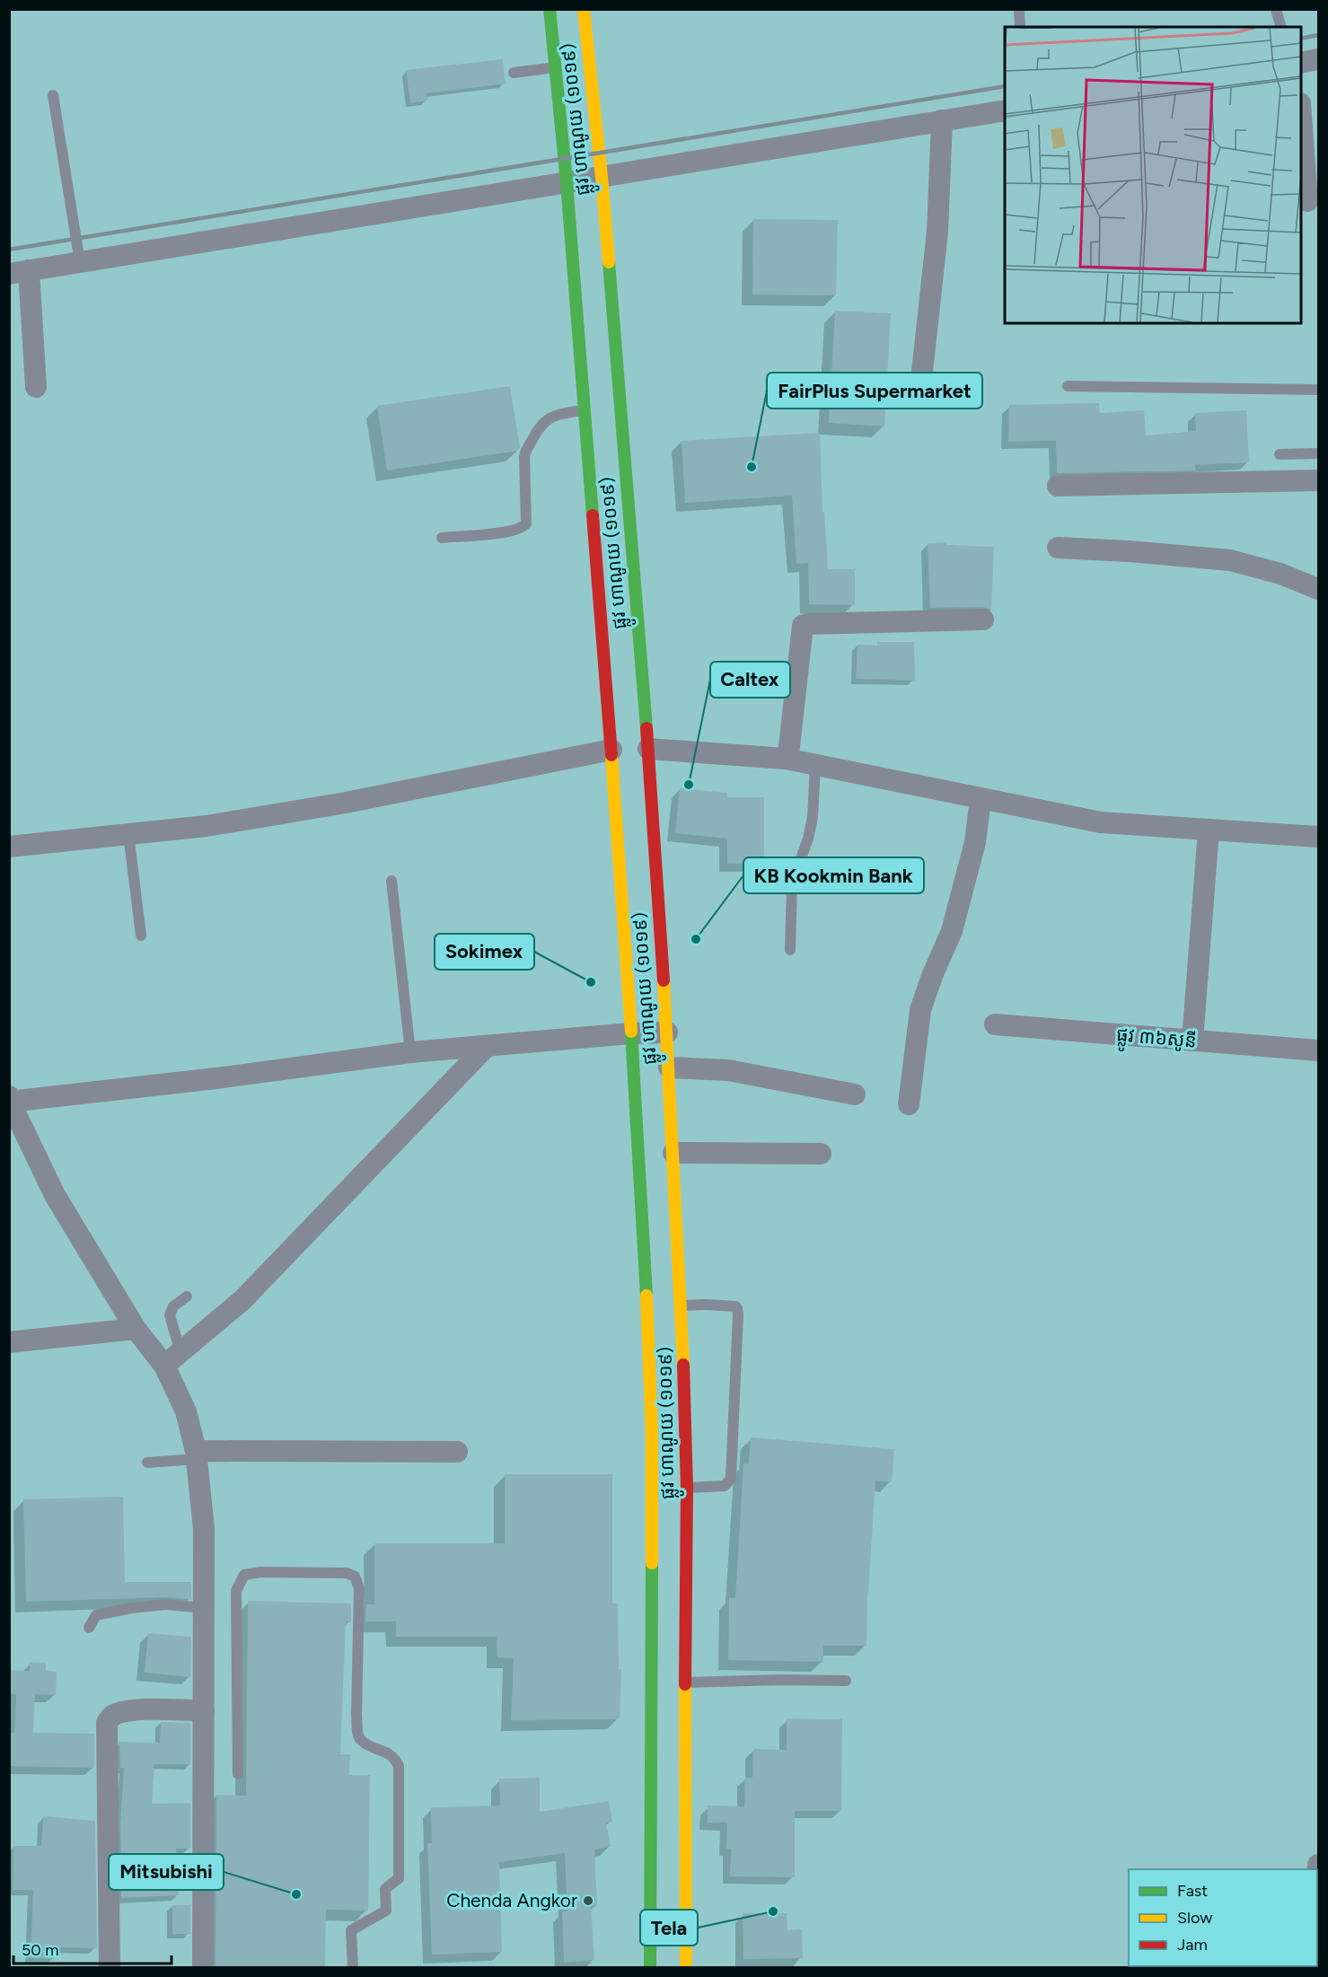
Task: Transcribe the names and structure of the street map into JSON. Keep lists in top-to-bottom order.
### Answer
{
  "streets": {
    "main road": ["ផ្លូវ ហាណូយ (១០១៩)"],
    "street": ["ផ្លូវ ៣៦សូនី"]
  },
  "places": [
    "FairPlus Supermarket",
    "Caltex",
    "KB Kookmin Bank",
    "Sokimex",
    "Mitsubishi",
    "Chenda Angkor",
    "Tela"
  ],
  "legend": ["Fast", "Slow", "Jam"],
  "scale_bar": "50 m"
}
